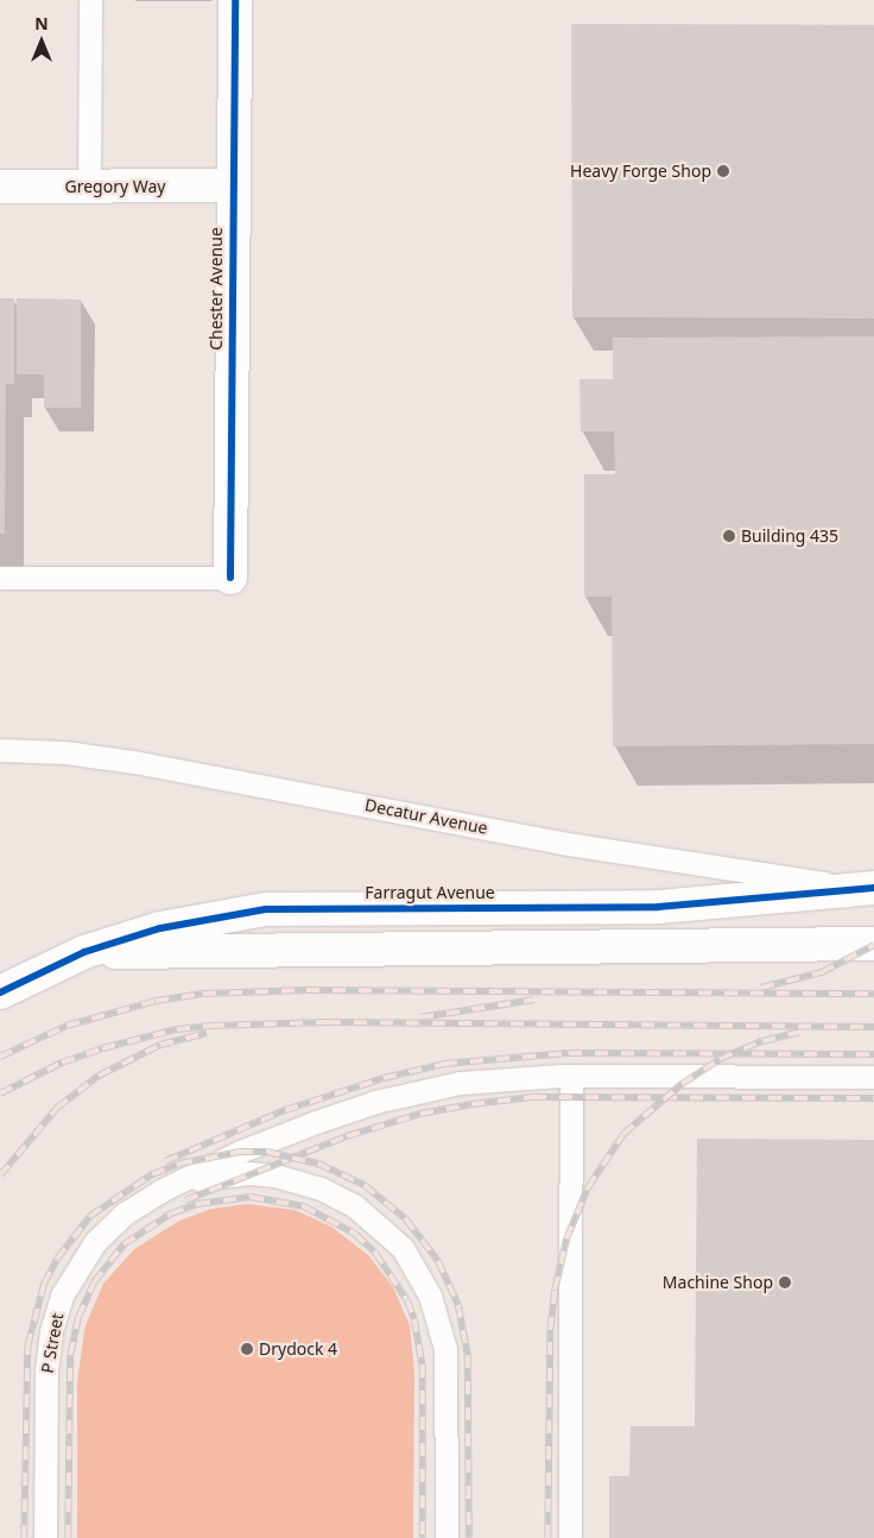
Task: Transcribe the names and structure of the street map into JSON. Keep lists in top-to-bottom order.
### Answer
{
  "streets": {
    "street": ["Gregory Way", "Chester Avenue", "Farragut Avenue"],
    "lane": ["Decatur Avenue", "P Street"]
  },
  "crossings": [
    ["Gregory Way", "Chester Avenue"],
    ["Decatur Avenue", "Farragut Avenue"]
  ],
  "places": [
    "Heavy Forge Shop",
    "Building 435",
    "Machine Shop",
    "Drydock 4"
  ],
  "north": "top"
}
